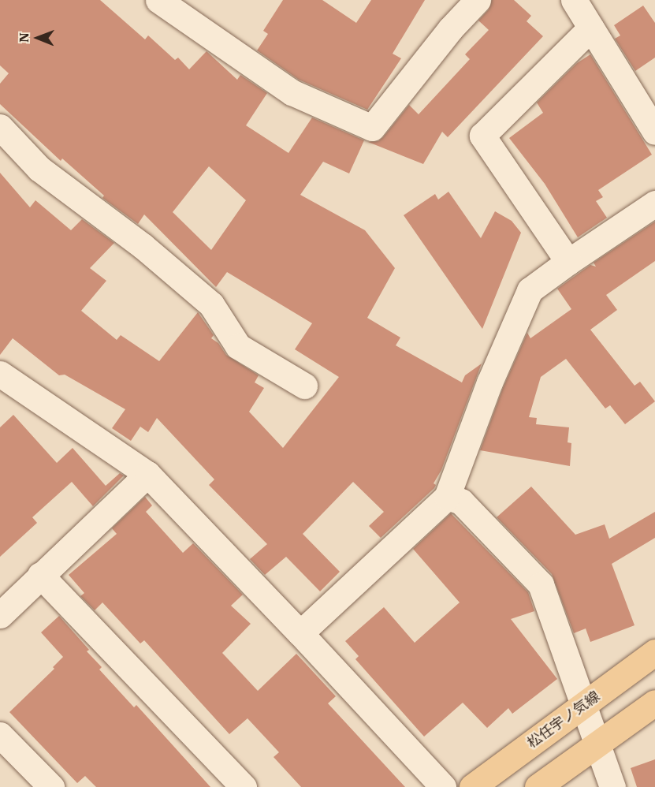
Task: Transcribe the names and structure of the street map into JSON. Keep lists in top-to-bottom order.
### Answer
{
  "streets": {
    "main road": ["松任宇ノ気線"]
  },
  "north": "left"
}
